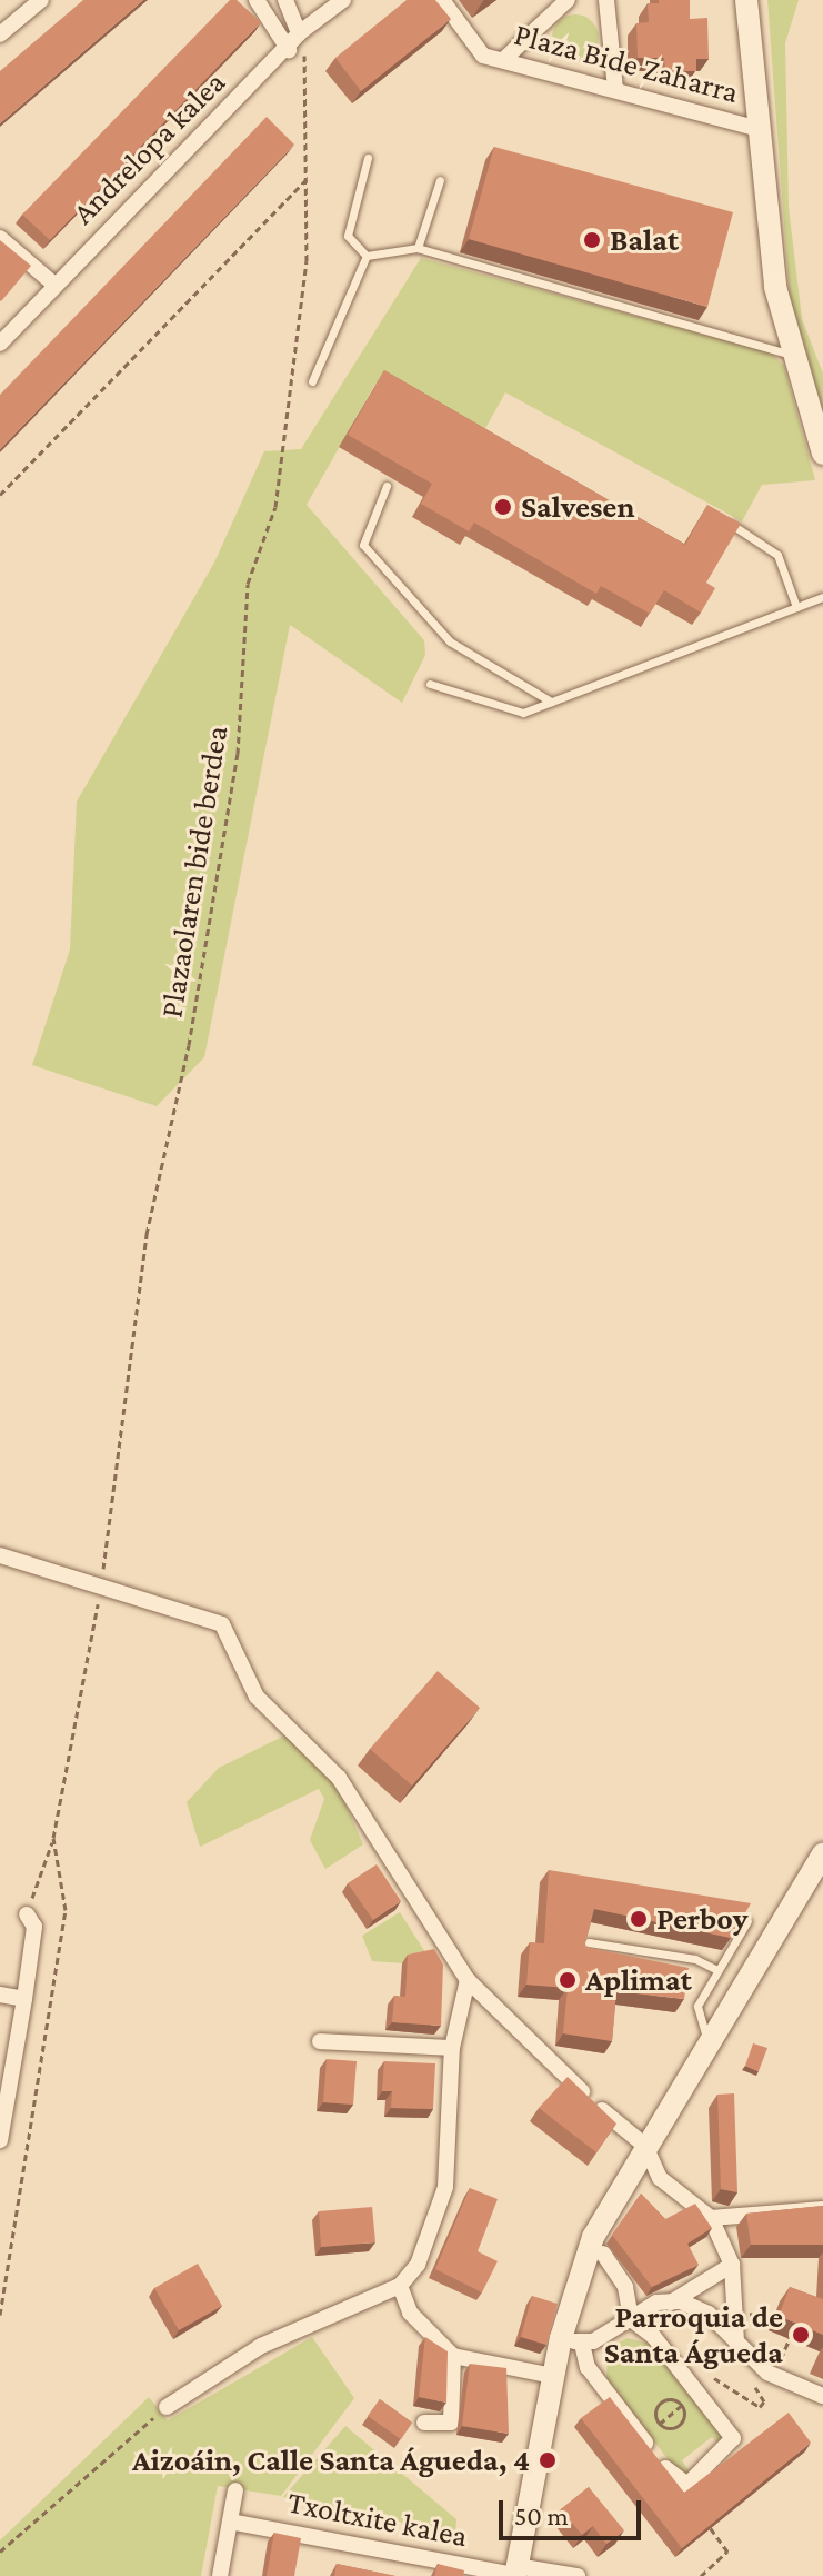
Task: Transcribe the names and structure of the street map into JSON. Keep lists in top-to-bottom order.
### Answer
{
  "streets": {
    "street": ["Plaza Bide Zaharra", "Andrelopa kalea", "Txoltxite kalea"],
    "path": ["Plazaolaren bide berdea"]
  },
  "crossings": [
    ["Andrelopa kalea", "Plazaolaren bide berdea"]
  ],
  "places": [
    "Balat",
    "Salvesen",
    "Perboy",
    "Aplimat",
    "Parroquia de Santa Águeda",
    "Aizoáin, Calle Santa Águeda, 4"
  ],
  "scale_bar": "50 m"
}
